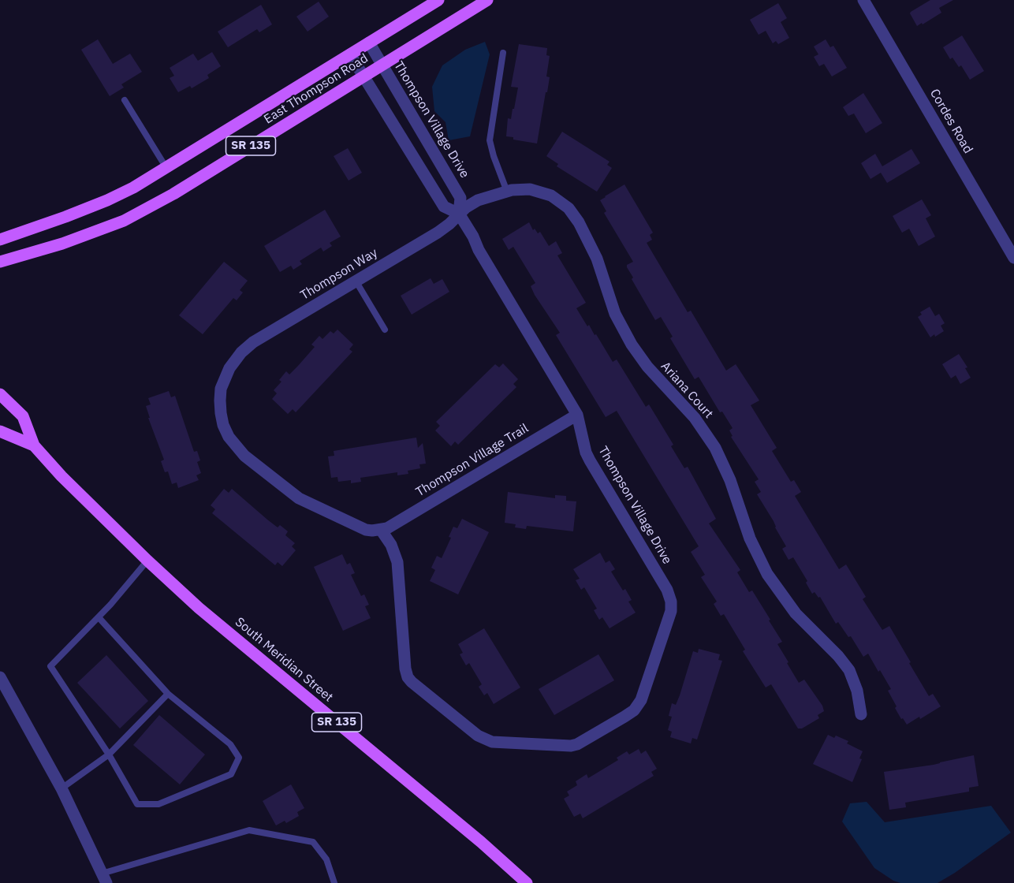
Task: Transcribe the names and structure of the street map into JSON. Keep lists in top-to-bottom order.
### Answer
{
  "streets": {
    "main road": ["East Thompson Road", "SR 135", "South Meridian Street"],
    "street": [
      "Thompson Village Drive",
      "Cordes Road",
      "Thompson Way",
      "Ariana Court",
      "Thompson Village Trail"
    ]
  },
  "crossings": [
    ["East Thompson Road", "Thompson Village Drive"],
    ["Thompson Village Drive", "Thompson Way"],
    ["Thompson Village Drive", "Ariana Court"],
    ["Thompson Village Drive", "Thompson Village Trail"],
    ["Thompson Way", "Ariana Court"],
    ["Thompson Way", "Thompson Village Trail"]
  ]
}
